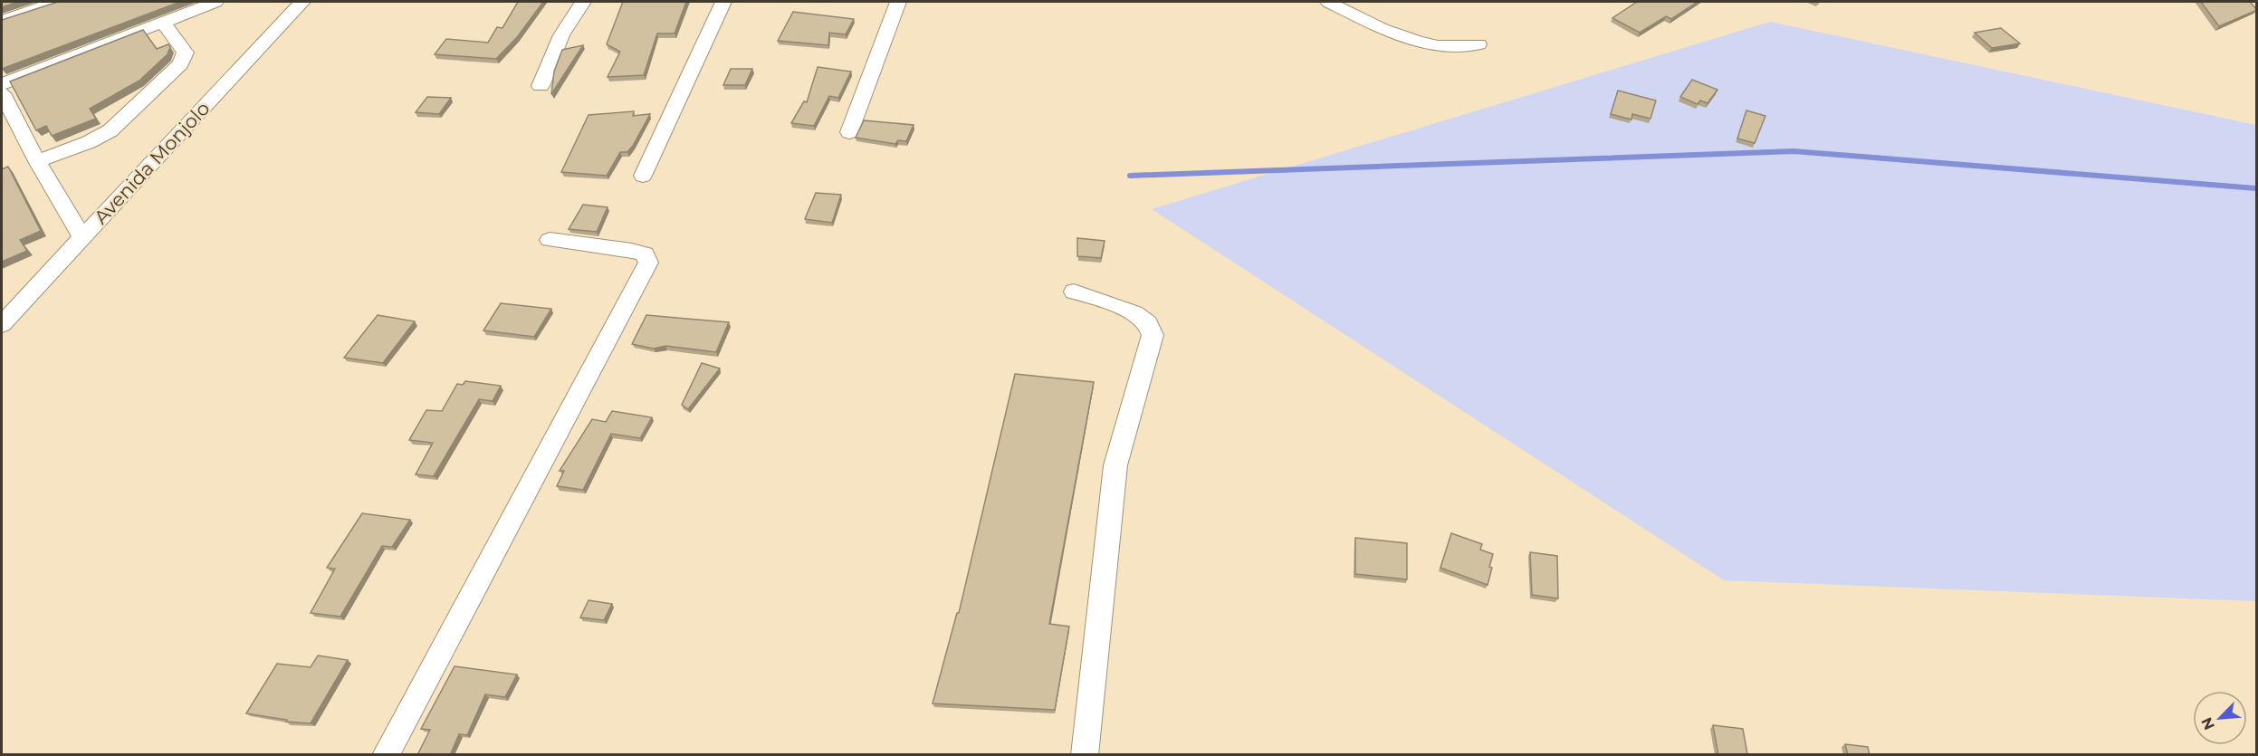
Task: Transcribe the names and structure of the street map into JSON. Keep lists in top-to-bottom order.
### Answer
{
  "streets": {
    "street": ["Avenida Monjolo"]
  },
  "north": "bottom left"
}
